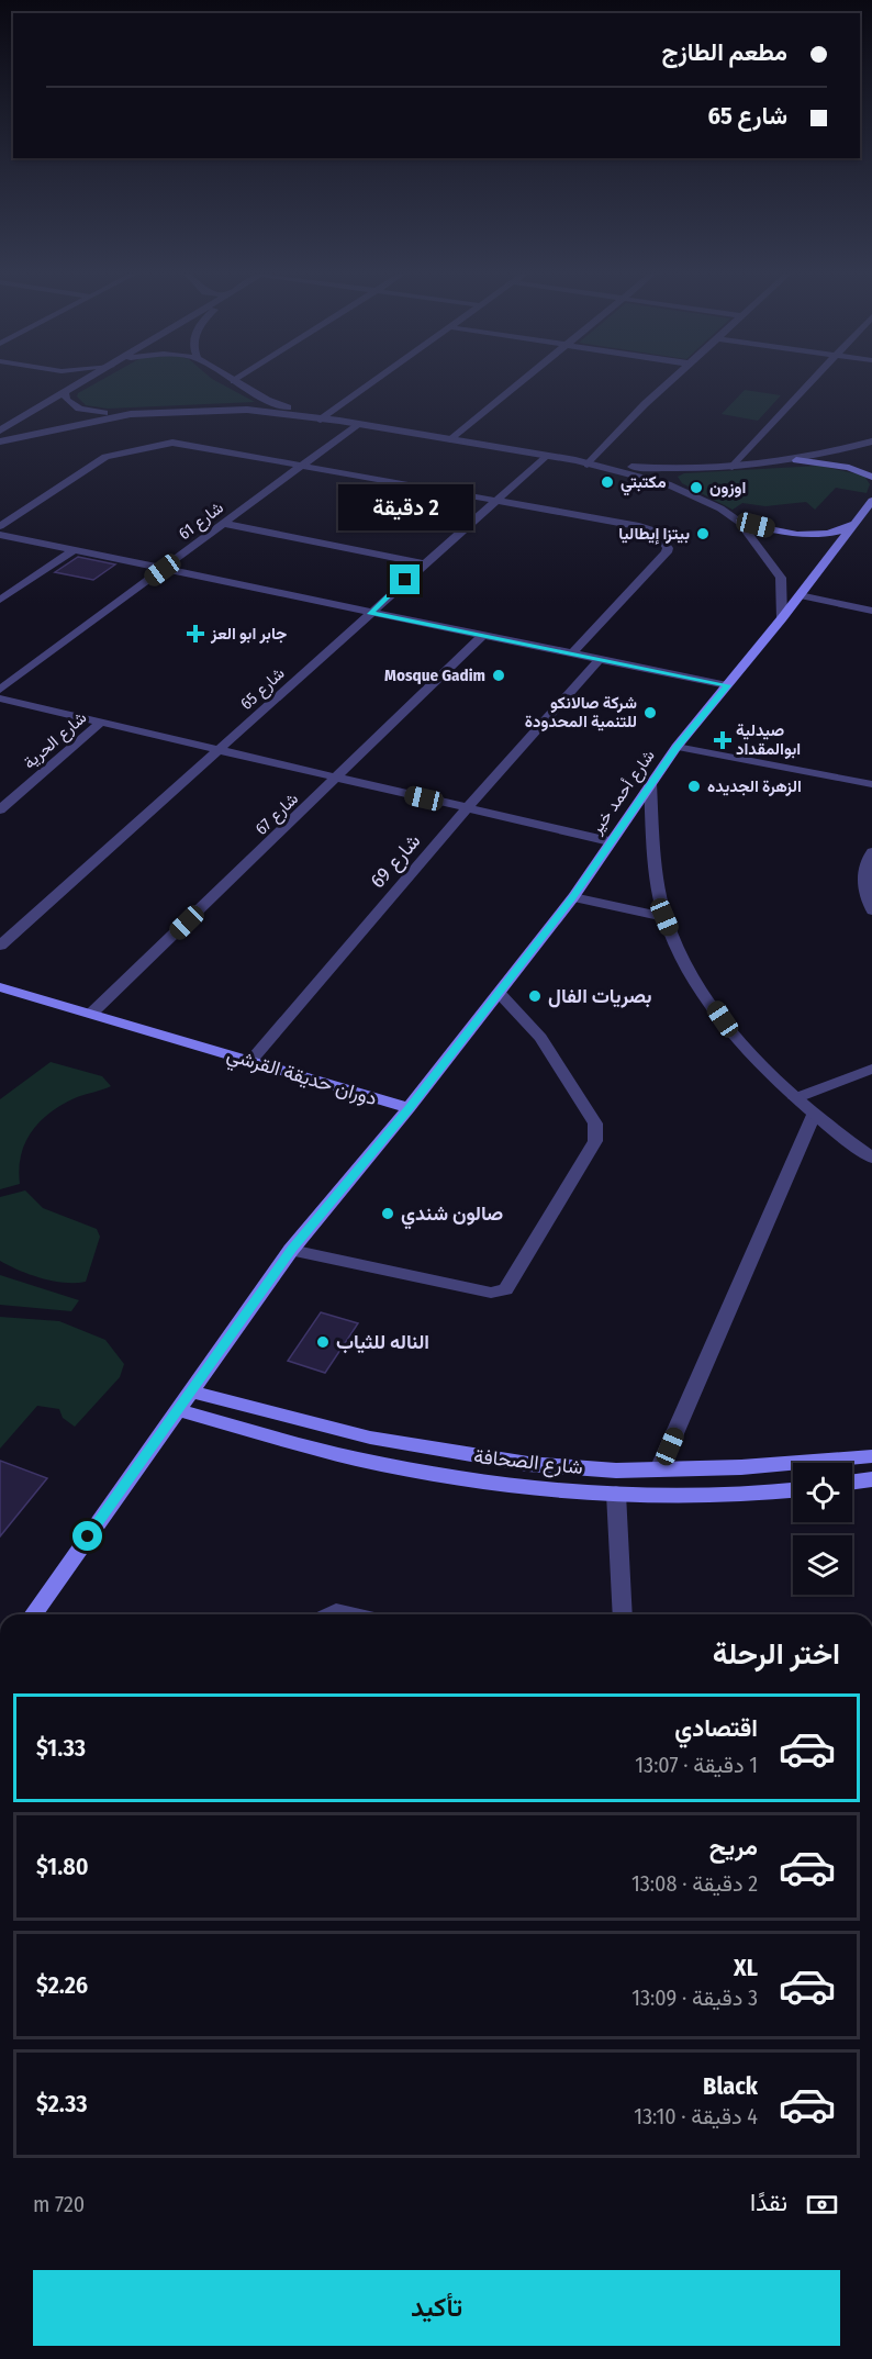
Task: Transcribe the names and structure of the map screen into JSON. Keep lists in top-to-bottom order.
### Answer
{
  "streets": {
    "main road": ["شارع أحمد خير", "دوران حديقة القرشي", "شارع الصحافة"],
    "street": [
      "شارع 61",
      "شارع 65",
      "شارع الحرية",
      "شارع 67",
      "شارع 69"
    ]
  },
  "crossings": [
    ["شارع أحمد خير", "دوران حديقة القرشي"],
    ["شارع 67", "دوران حديقة القرشي"],
    ["شارع 69", "دوران حديقة القرشي"],
    ["دوران حديقة القرشي", "شارع الصحافة"]
  ],
  "places": {
    "other": [
      "مكتبتي",
      "اوزون",
      "بيتزا إيطاليا",
      "Mosque Gadim",
      "شركة صالانكو للتنمية المحدودة",
      "الزهرة الجديده",
      "بصريات الفال",
      "صالون شندي",
      "الناله للثياب"
    ],
    "health": ["جابر ابو العز", "صيدلية ابوالمقداد"]
  },
  "page": {
    "banner": ["مطعم الطازج", "شارع 65"],
    "bubble": "2 دقيقة",
    "heading": "اختر الرحلة",
    "list": [
      {
        "name": "اقتصادي",
        "note": "1 دقيقة · 13:07",
        "value": "$1.33"
      },
      {
        "name": "مريح",
        "note": "2 دقيقة · 13:08",
        "value": "$1.80"
      },
      {
        "name": "XL",
        "note": "3 دقيقة · 13:09",
        "value": "$2.26"
      },
      {
        "name": "Black",
        "note": "4 دقيقة · 13:10",
        "value": "$2.33"
      }
    ],
    "pay": ["نقدًا", "720 m"],
    "buttons": "تأكيد"
  }
}
